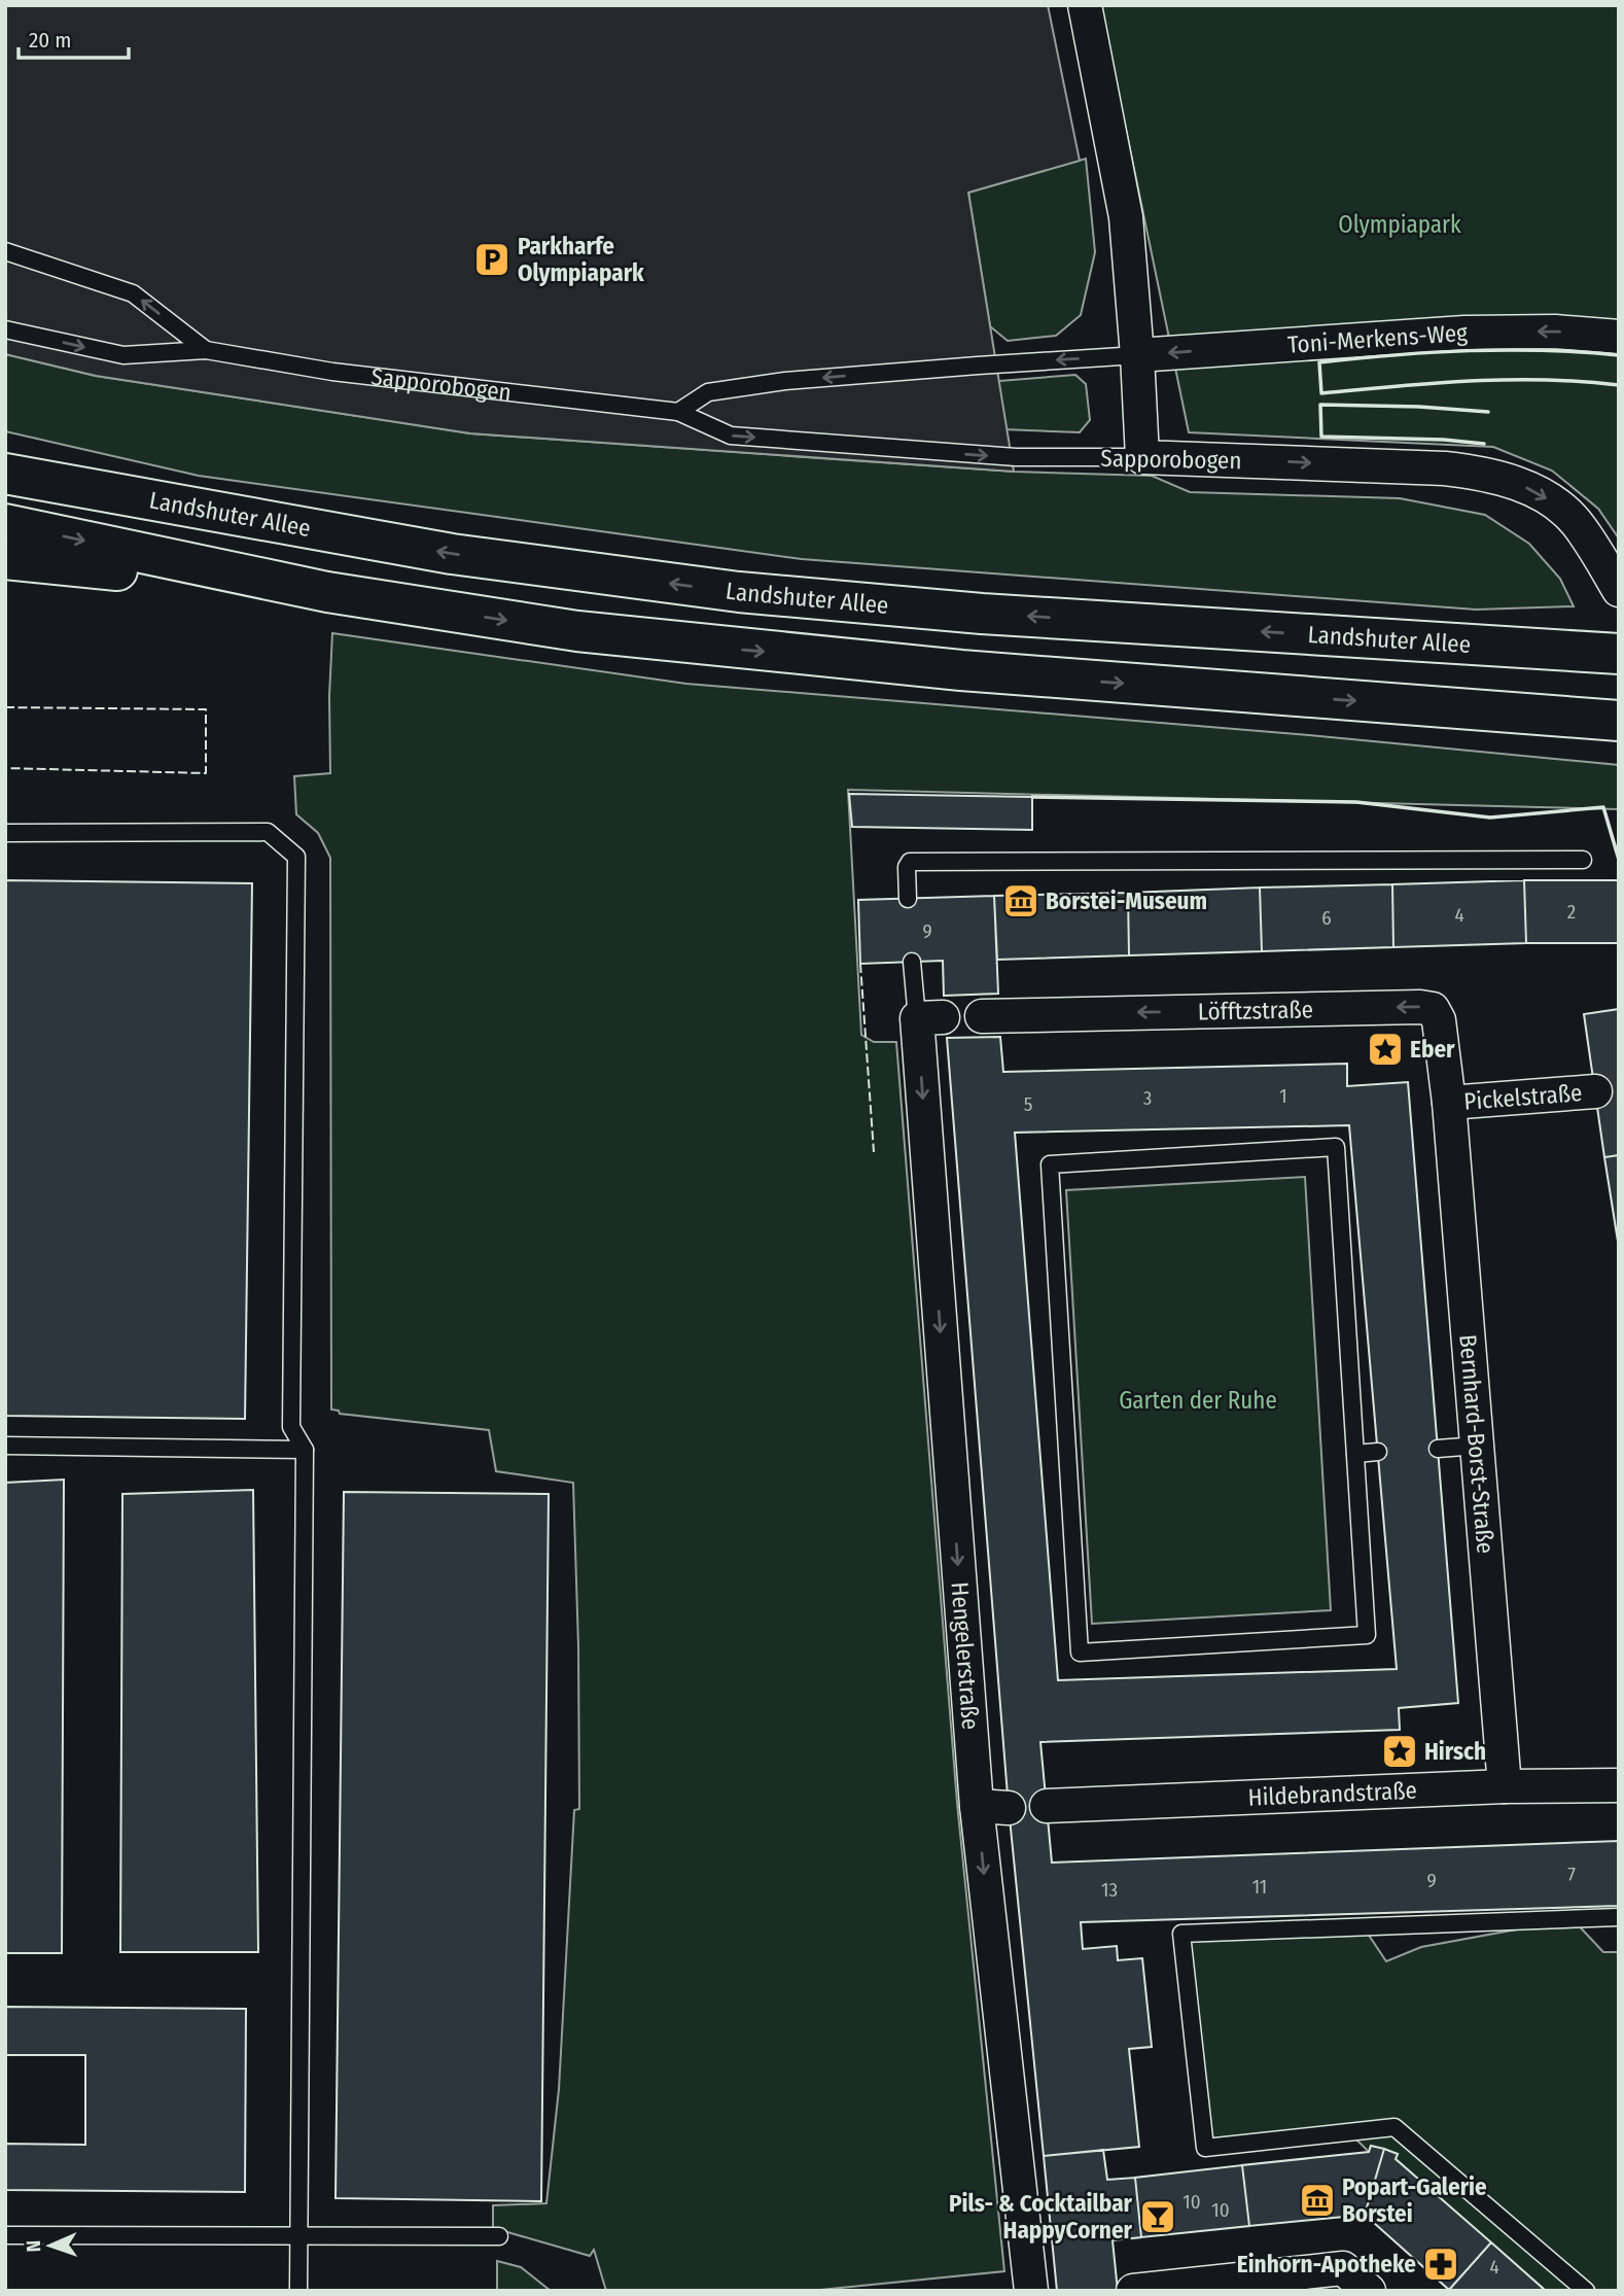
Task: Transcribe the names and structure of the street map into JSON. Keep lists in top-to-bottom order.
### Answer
{
  "streets": {
    "highway": ["Landshuter Allee"],
    "street": [
      "Toni-Merkens-Weg",
      "Sapporobogen",
      "Löfftzstraße",
      "Pickelstraße",
      "Bernhard-Borst-Straße",
      "Hengelerstraße",
      "Hildebrandstraße"
    ]
  },
  "crossings": [
    ["Löfftzstraße", "Pickelstraße"],
    ["Löfftzstraße", "Bernhard-Borst-Straße"],
    ["Pickelstraße", "Bernhard-Borst-Straße"],
    ["Bernhard-Borst-Straße", "Hildebrandstraße"]
  ],
  "one_way": ["Toni-Merkens-Weg", "Löfftzstraße", "Hengelerstraße"],
  "parks": ["Olympiapark", "Garten der Ruhe"],
  "places": {
    "parking": ["Parkharfe Olympiapark"],
    "museum": ["Borstei-Museum", "Popart-Galerie Borstei"],
    "place": ["Eber", "Hirsch"],
    "bar": ["Pils- & Cocktailbar HappyCorner"],
    "pharmacy": ["Einhorn-Apotheke"]
  },
  "house_numbers": [
    "2",
    "4",
    "6",
    "9",
    "1",
    "3",
    "5",
    "7",
    "9",
    "11",
    "13",
    "10",
    "10",
    "4"
  ],
  "scale_bar": "20 m",
  "north": "left"
}
